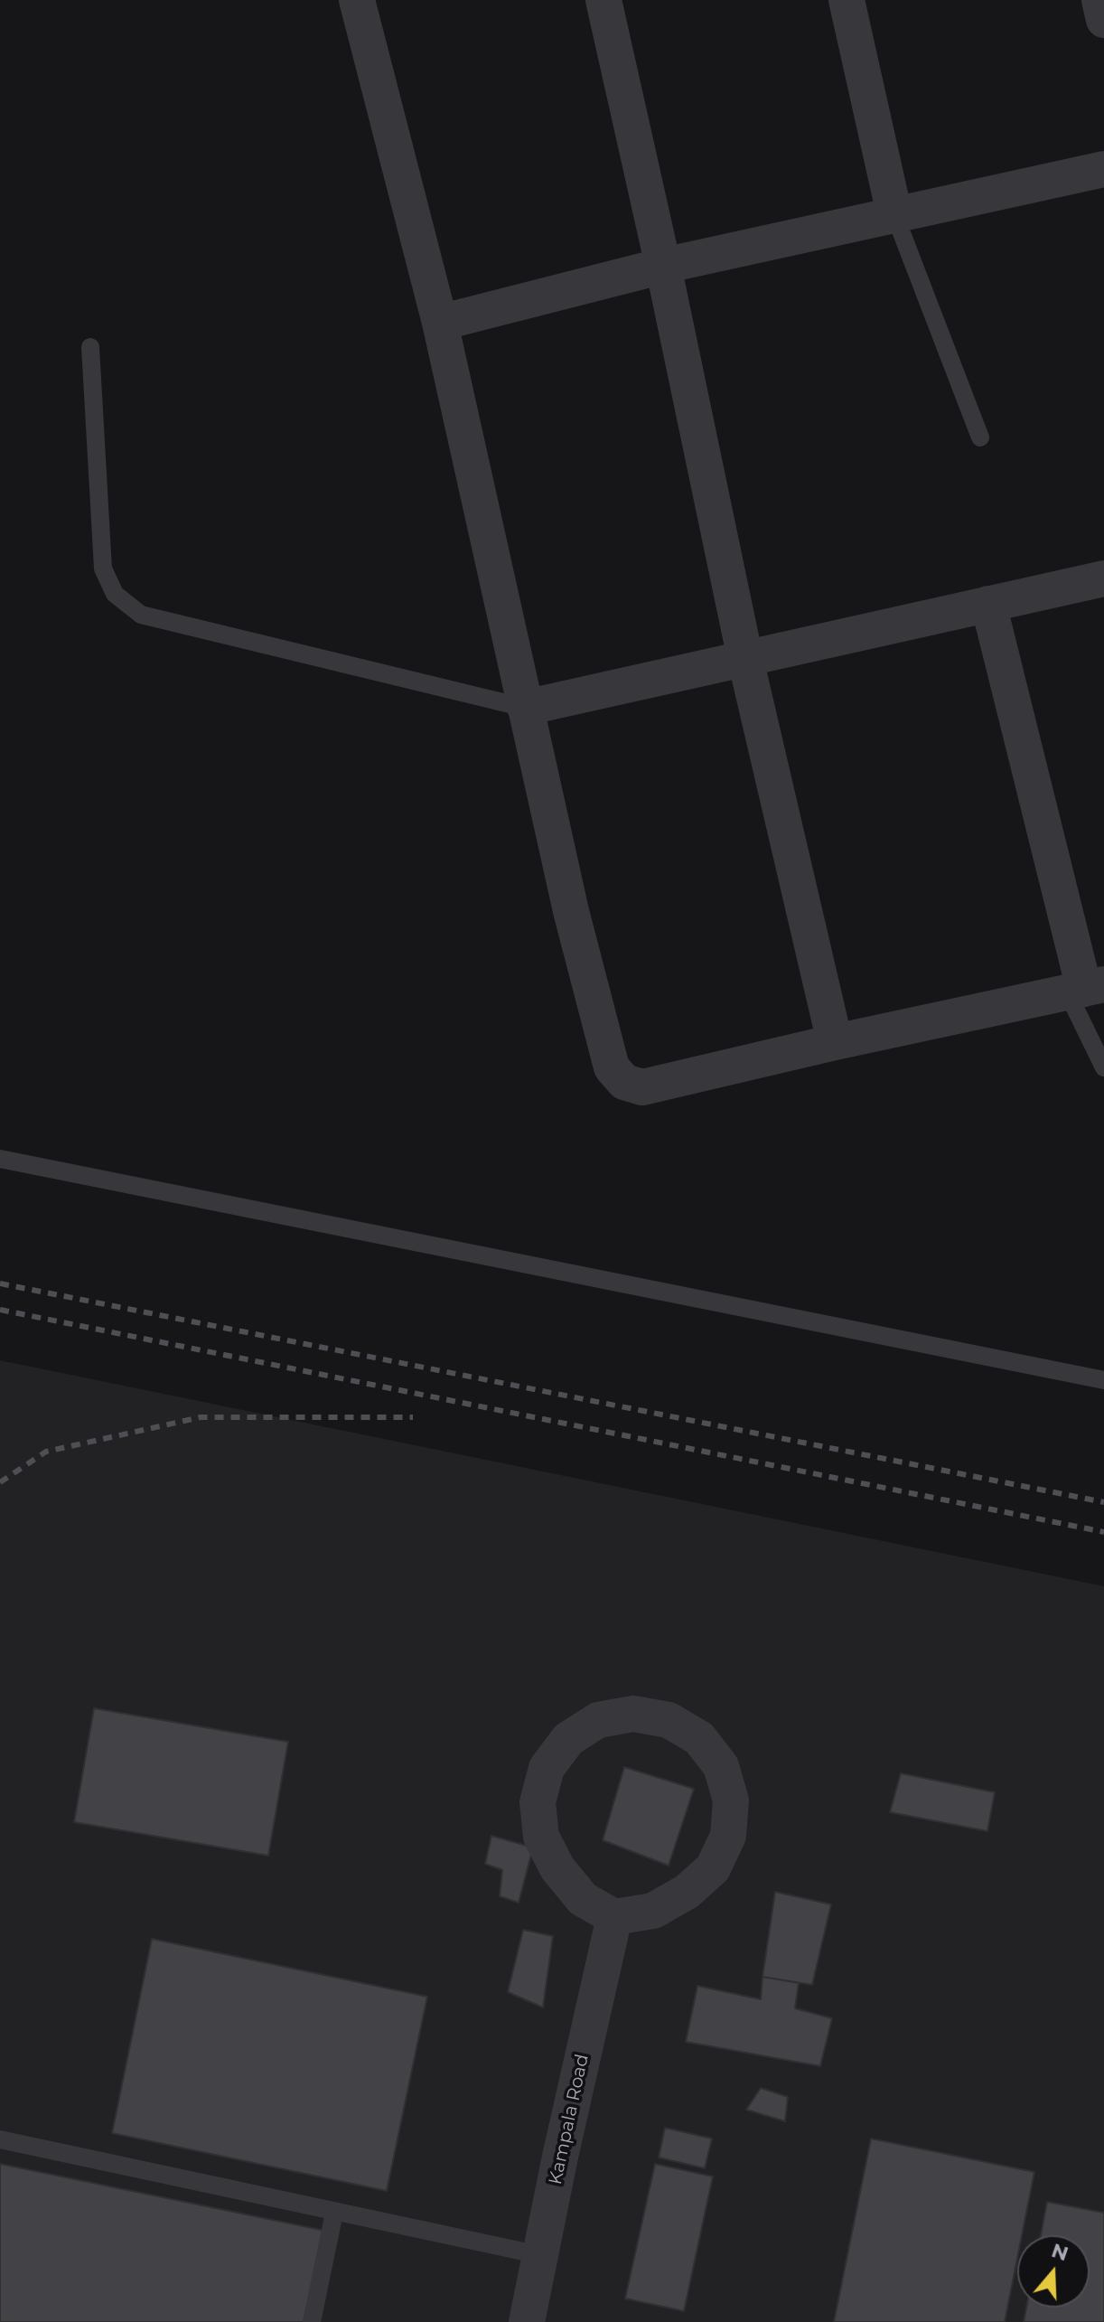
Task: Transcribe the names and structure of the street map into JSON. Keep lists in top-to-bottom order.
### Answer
{
  "streets": {
    "street": ["Kampala Road"]
  },
  "north": "top"
}
